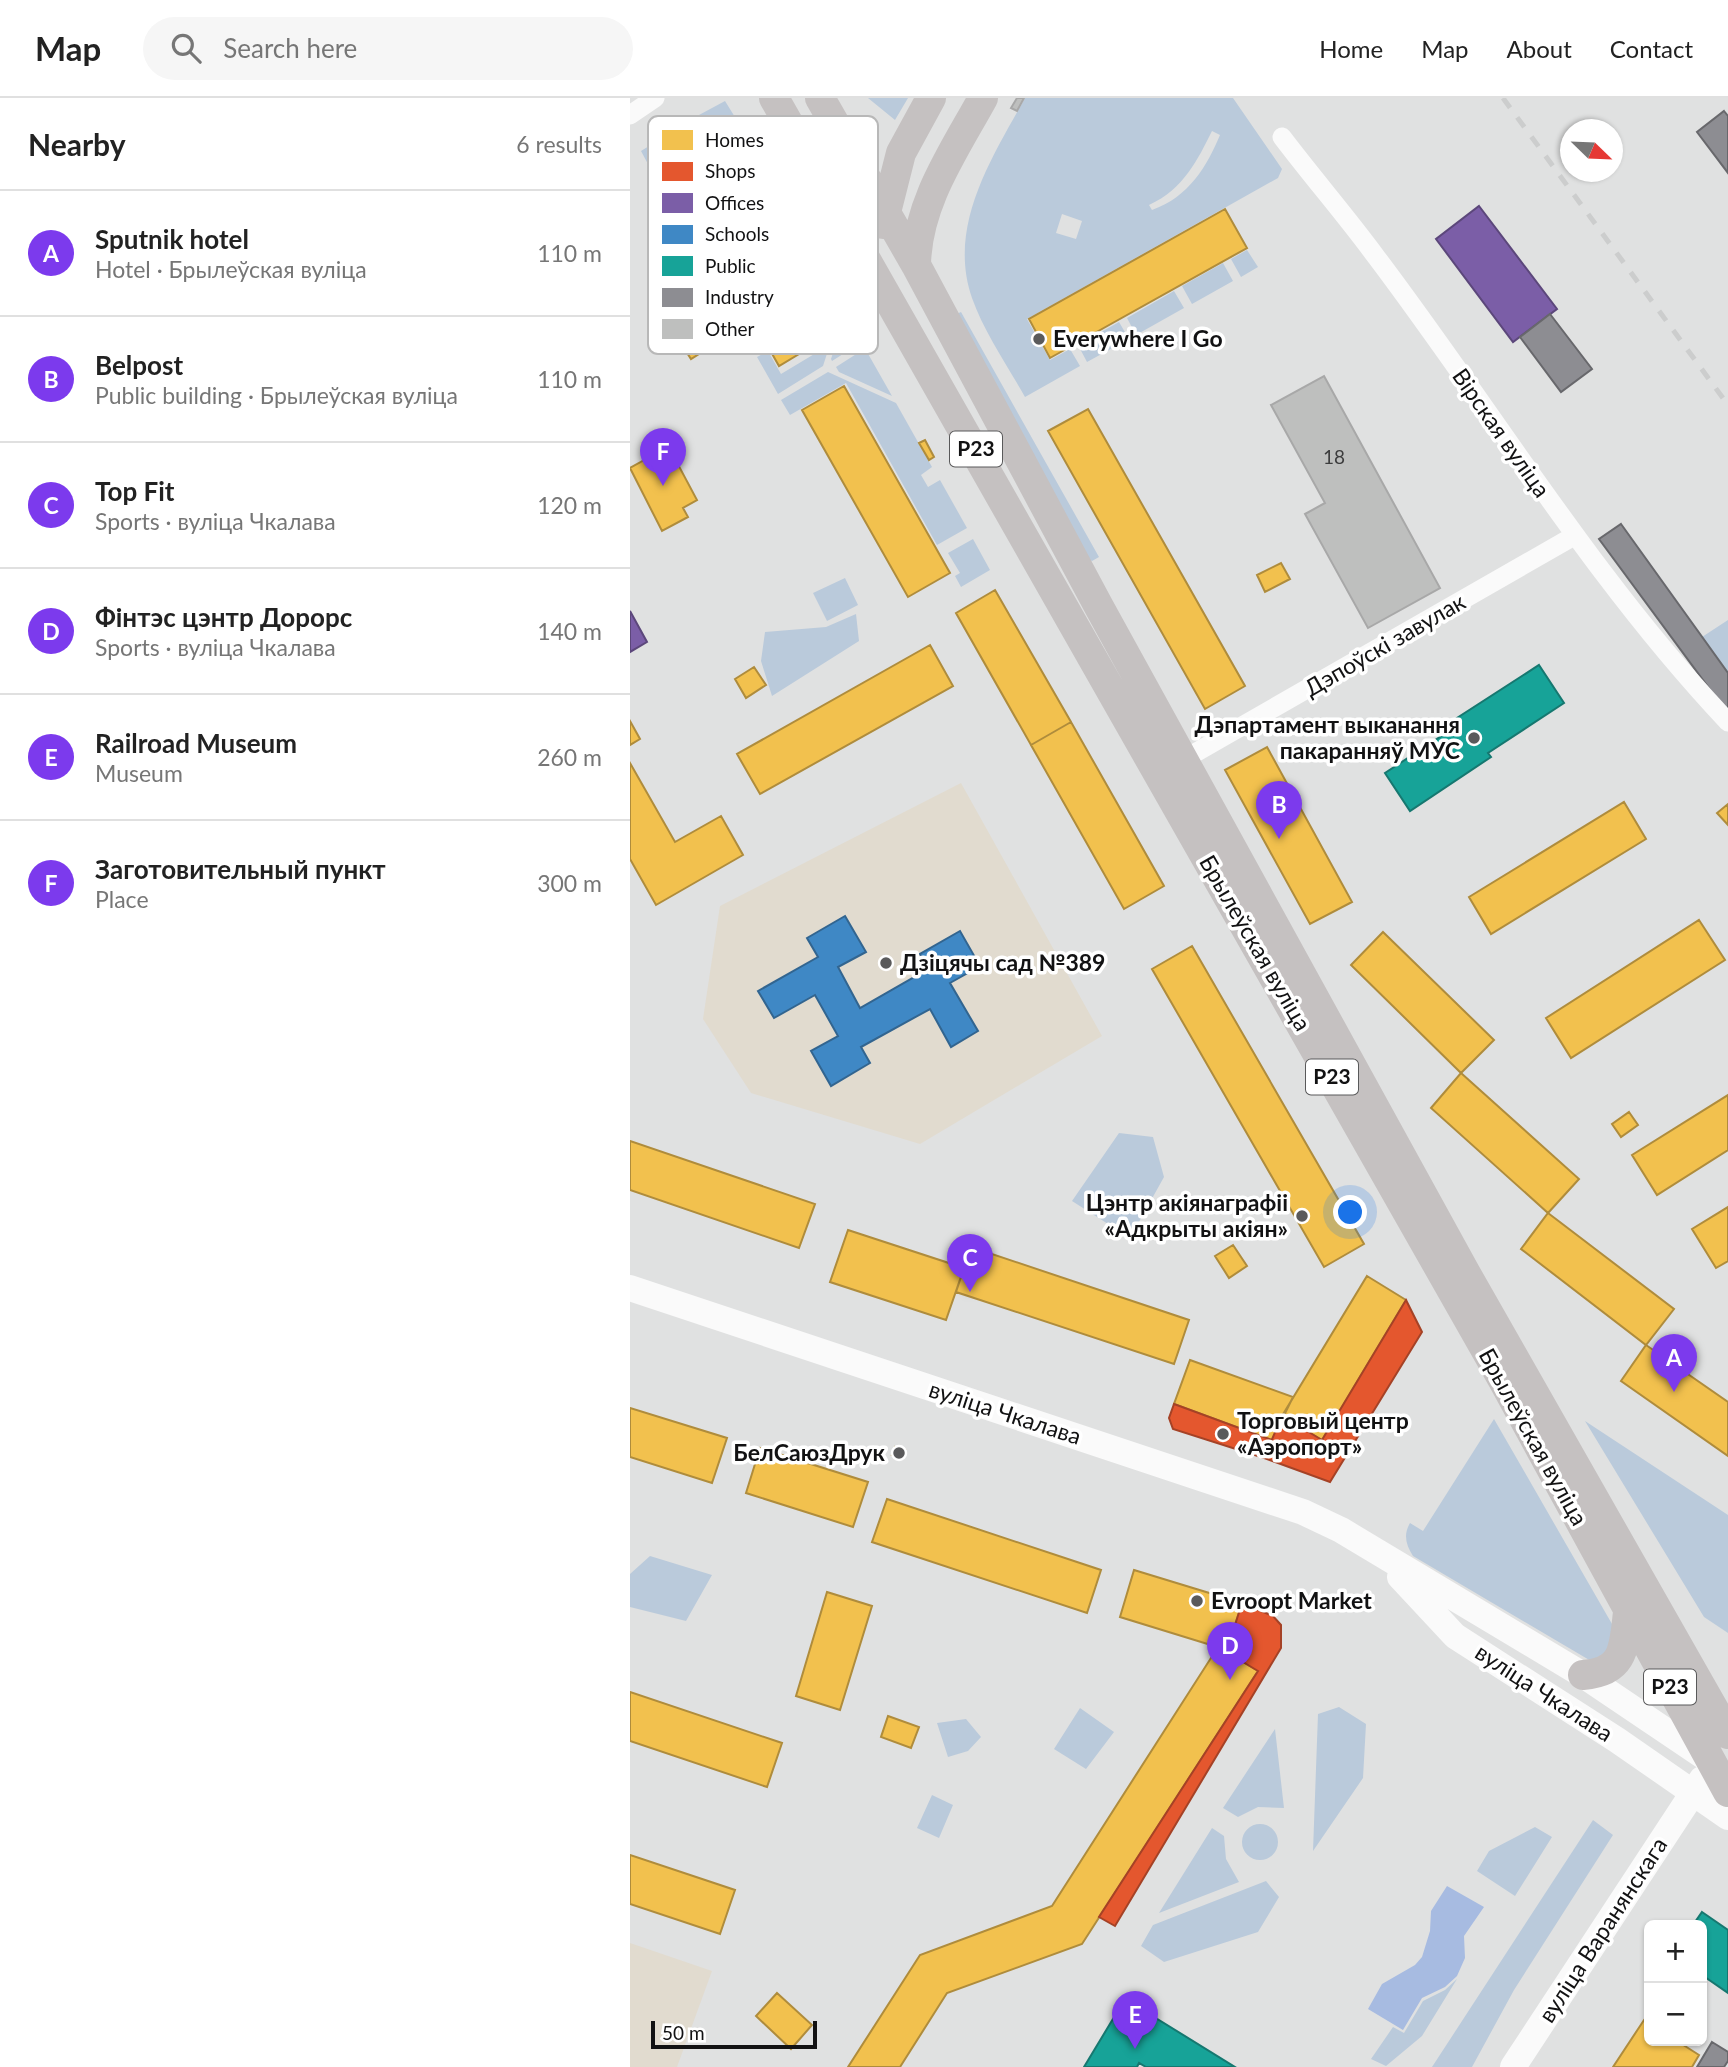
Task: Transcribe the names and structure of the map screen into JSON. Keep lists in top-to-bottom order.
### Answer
{
  "streets": {
    "main road": [
      "Р23",
      "Брылеўская вуліца",
      "вуліца Чкалава",
      "вуліца Варанянскага"
    ],
    "street": ["Вірская вуліца", "Дэпоўскі завулак"]
  },
  "crossings": [
    ["Вірская вуліца", "Дэпоўскі завулак"],
    ["Р23", "Брылеўская вуліца"],
    ["Дэпоўскі завулак", "Брылеўская вуліца"],
    ["Брылеўская вуліца", "вуліца Чкалава"],
    ["Брылеўская вуліца", "вуліца Варанянскага"],
    ["вуліца Чкалава", "вуліца Варанянскага"]
  ],
  "places": [
    "Everywhere I Go",
    "Дэпартамент выканання пакаранняў МУС",
    "Дзіцячы сад №389",
    "Цэнтр акіянаграфіі «Адкрыты акіян»",
    "Торговый центр «Аэропорт»",
    "БелСаюзДрук",
    "Evroopt Market"
  ],
  "house_numbers": ["18"],
  "legend": [
    "Homes",
    "Shops",
    "Offices",
    "Schools",
    "Public",
    "Industry",
    "Other"
  ],
  "scale_bar": "50 m",
  "north": "bottom right",
  "page": {
    "header": "Map",
    "search": "Search here",
    "nav": [
      "Home",
      "Map",
      "About",
      "Contact"
    ],
    "heading": ["Nearby", "6 results"],
    "list": [
      {
        "mark": "A",
        "name": "Sputnik hotel",
        "note": "Hotel · Брылеўская вуліца",
        "value": "110 m"
      },
      {
        "mark": "B",
        "name": "Belpost",
        "note": "Public building · Брылеўская вуліца",
        "value": "110 m"
      },
      {
        "mark": "C",
        "name": "Top Fit",
        "note": "Sports · вуліца Чкалава",
        "value": "120 m"
      },
      {
        "mark": "D",
        "name": "Фінтэс цэнтр Дорорс",
        "note": "Sports · вуліца Чкалава",
        "value": "140 m"
      },
      {
        "mark": "E",
        "name": "Railroad Museum",
        "note": "Museum",
        "value": "260 m"
      },
      {
        "mark": "F",
        "name": "Заготовительный пункт",
        "note": "Place",
        "value": "300 m"
      }
    ],
    "pins": [
      "F",
      "B",
      "C",
      "A",
      "D",
      "E"
    ],
    "map_buttons": ["+", "−"],
    "scale": "50 m"
  }
}
